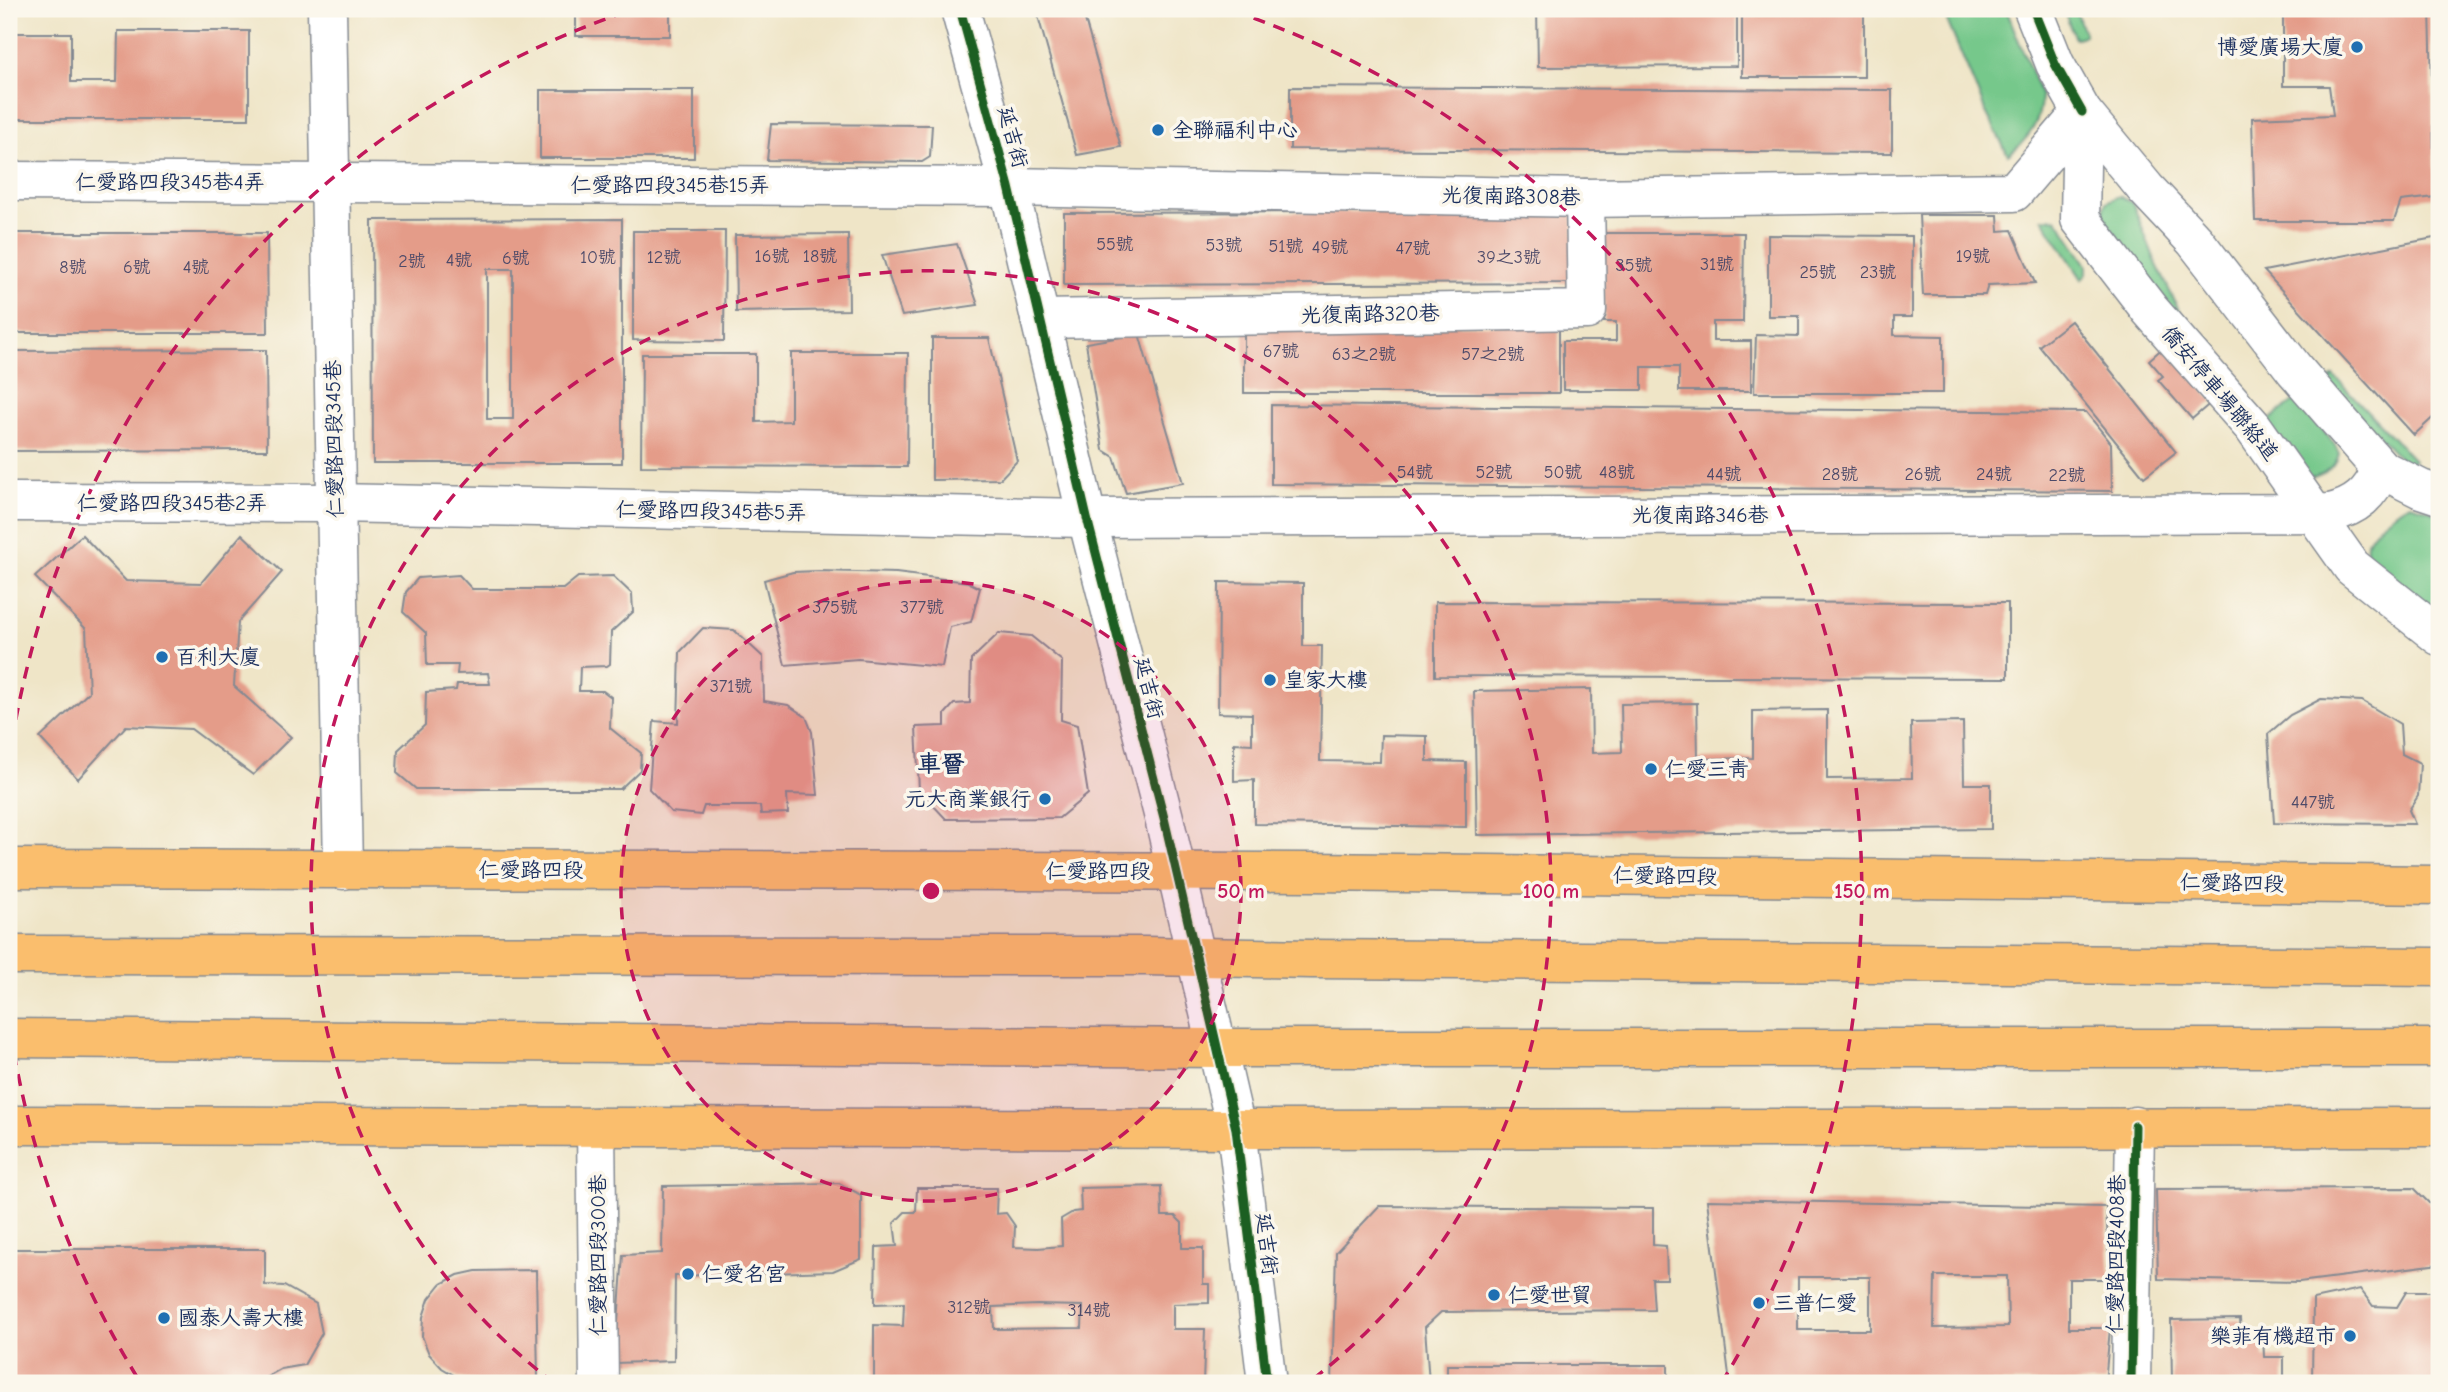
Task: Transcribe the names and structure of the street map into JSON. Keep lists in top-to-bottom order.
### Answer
{
  "streets": {
    "main road": ["仁愛路四段"],
    "street": [
      "延吉街",
      "仁愛路四段345巷4弄",
      "仁愛路四段345巷15弄",
      "光復南路308巷",
      "光復南路320巷",
      "僑安停車場聯絡道",
      "仁愛路四段345巷",
      "仁愛路四段345巷2弄",
      "仁愛路四段345巷5弄",
      "光復南路346巷",
      "仁愛路四段408巷",
      "仁愛路四段300巷"
    ]
  },
  "crossings": [
    ["延吉街", "仁愛路四段345巷15弄"],
    ["延吉街", "光復南路308巷"],
    ["延吉街", "光復南路320巷"],
    ["延吉街", "仁愛路四段345巷5弄"],
    ["延吉街", "光復南路346巷"],
    ["延吉街", "仁愛路四段"],
    ["仁愛路四段345巷4弄", "仁愛路四段345巷15弄"],
    ["仁愛路四段345巷4弄", "仁愛路四段345巷"],
    ["仁愛路四段345巷15弄", "光復南路308巷"],
    ["仁愛路四段345巷15弄", "仁愛路四段345巷"],
    ["光復南路308巷", "光復南路320巷"],
    ["光復南路308巷", "僑安停車場聯絡道"],
    ["僑安停車場聯絡道", "光復南路346巷"],
    ["仁愛路四段345巷", "仁愛路四段345巷2弄"],
    ["仁愛路四段345巷", "仁愛路四段345巷5弄"],
    ["仁愛路四段345巷", "仁愛路四段"],
    ["仁愛路四段345巷2弄", "仁愛路四段345巷5弄"],
    ["仁愛路四段345巷5弄", "光復南路346巷"]
  ],
  "districts": ["車罾"],
  "places": [
    "博愛廣場大廈",
    "全聯福利中心",
    "百利大廈",
    "皇家大樓",
    "仁愛三青",
    "元大商業銀行",
    "仁愛名宮",
    "仁愛世貿",
    "三普仁愛",
    "國泰人壽大樓",
    "樂菲有機超市"
  ],
  "house_numbers": [
    "55號",
    "53號",
    "51號",
    "49號",
    "47號",
    "16號",
    "18號",
    "19號",
    "10號",
    "12號",
    "39之3號",
    "6號",
    "4號",
    "2號",
    "31號",
    "35號",
    "8號",
    "6號",
    "4號",
    "25號",
    "23號",
    "67號",
    "63之2號",
    "57之2號",
    "54號",
    "52號",
    "50號",
    "48號",
    "44號",
    "28號",
    "26號",
    "24號",
    "22號",
    "375號",
    "377號",
    "371號",
    "447號",
    "312號",
    "314號"
  ],
  "rings": ["50 m", "100 m", "150 m"]
}
